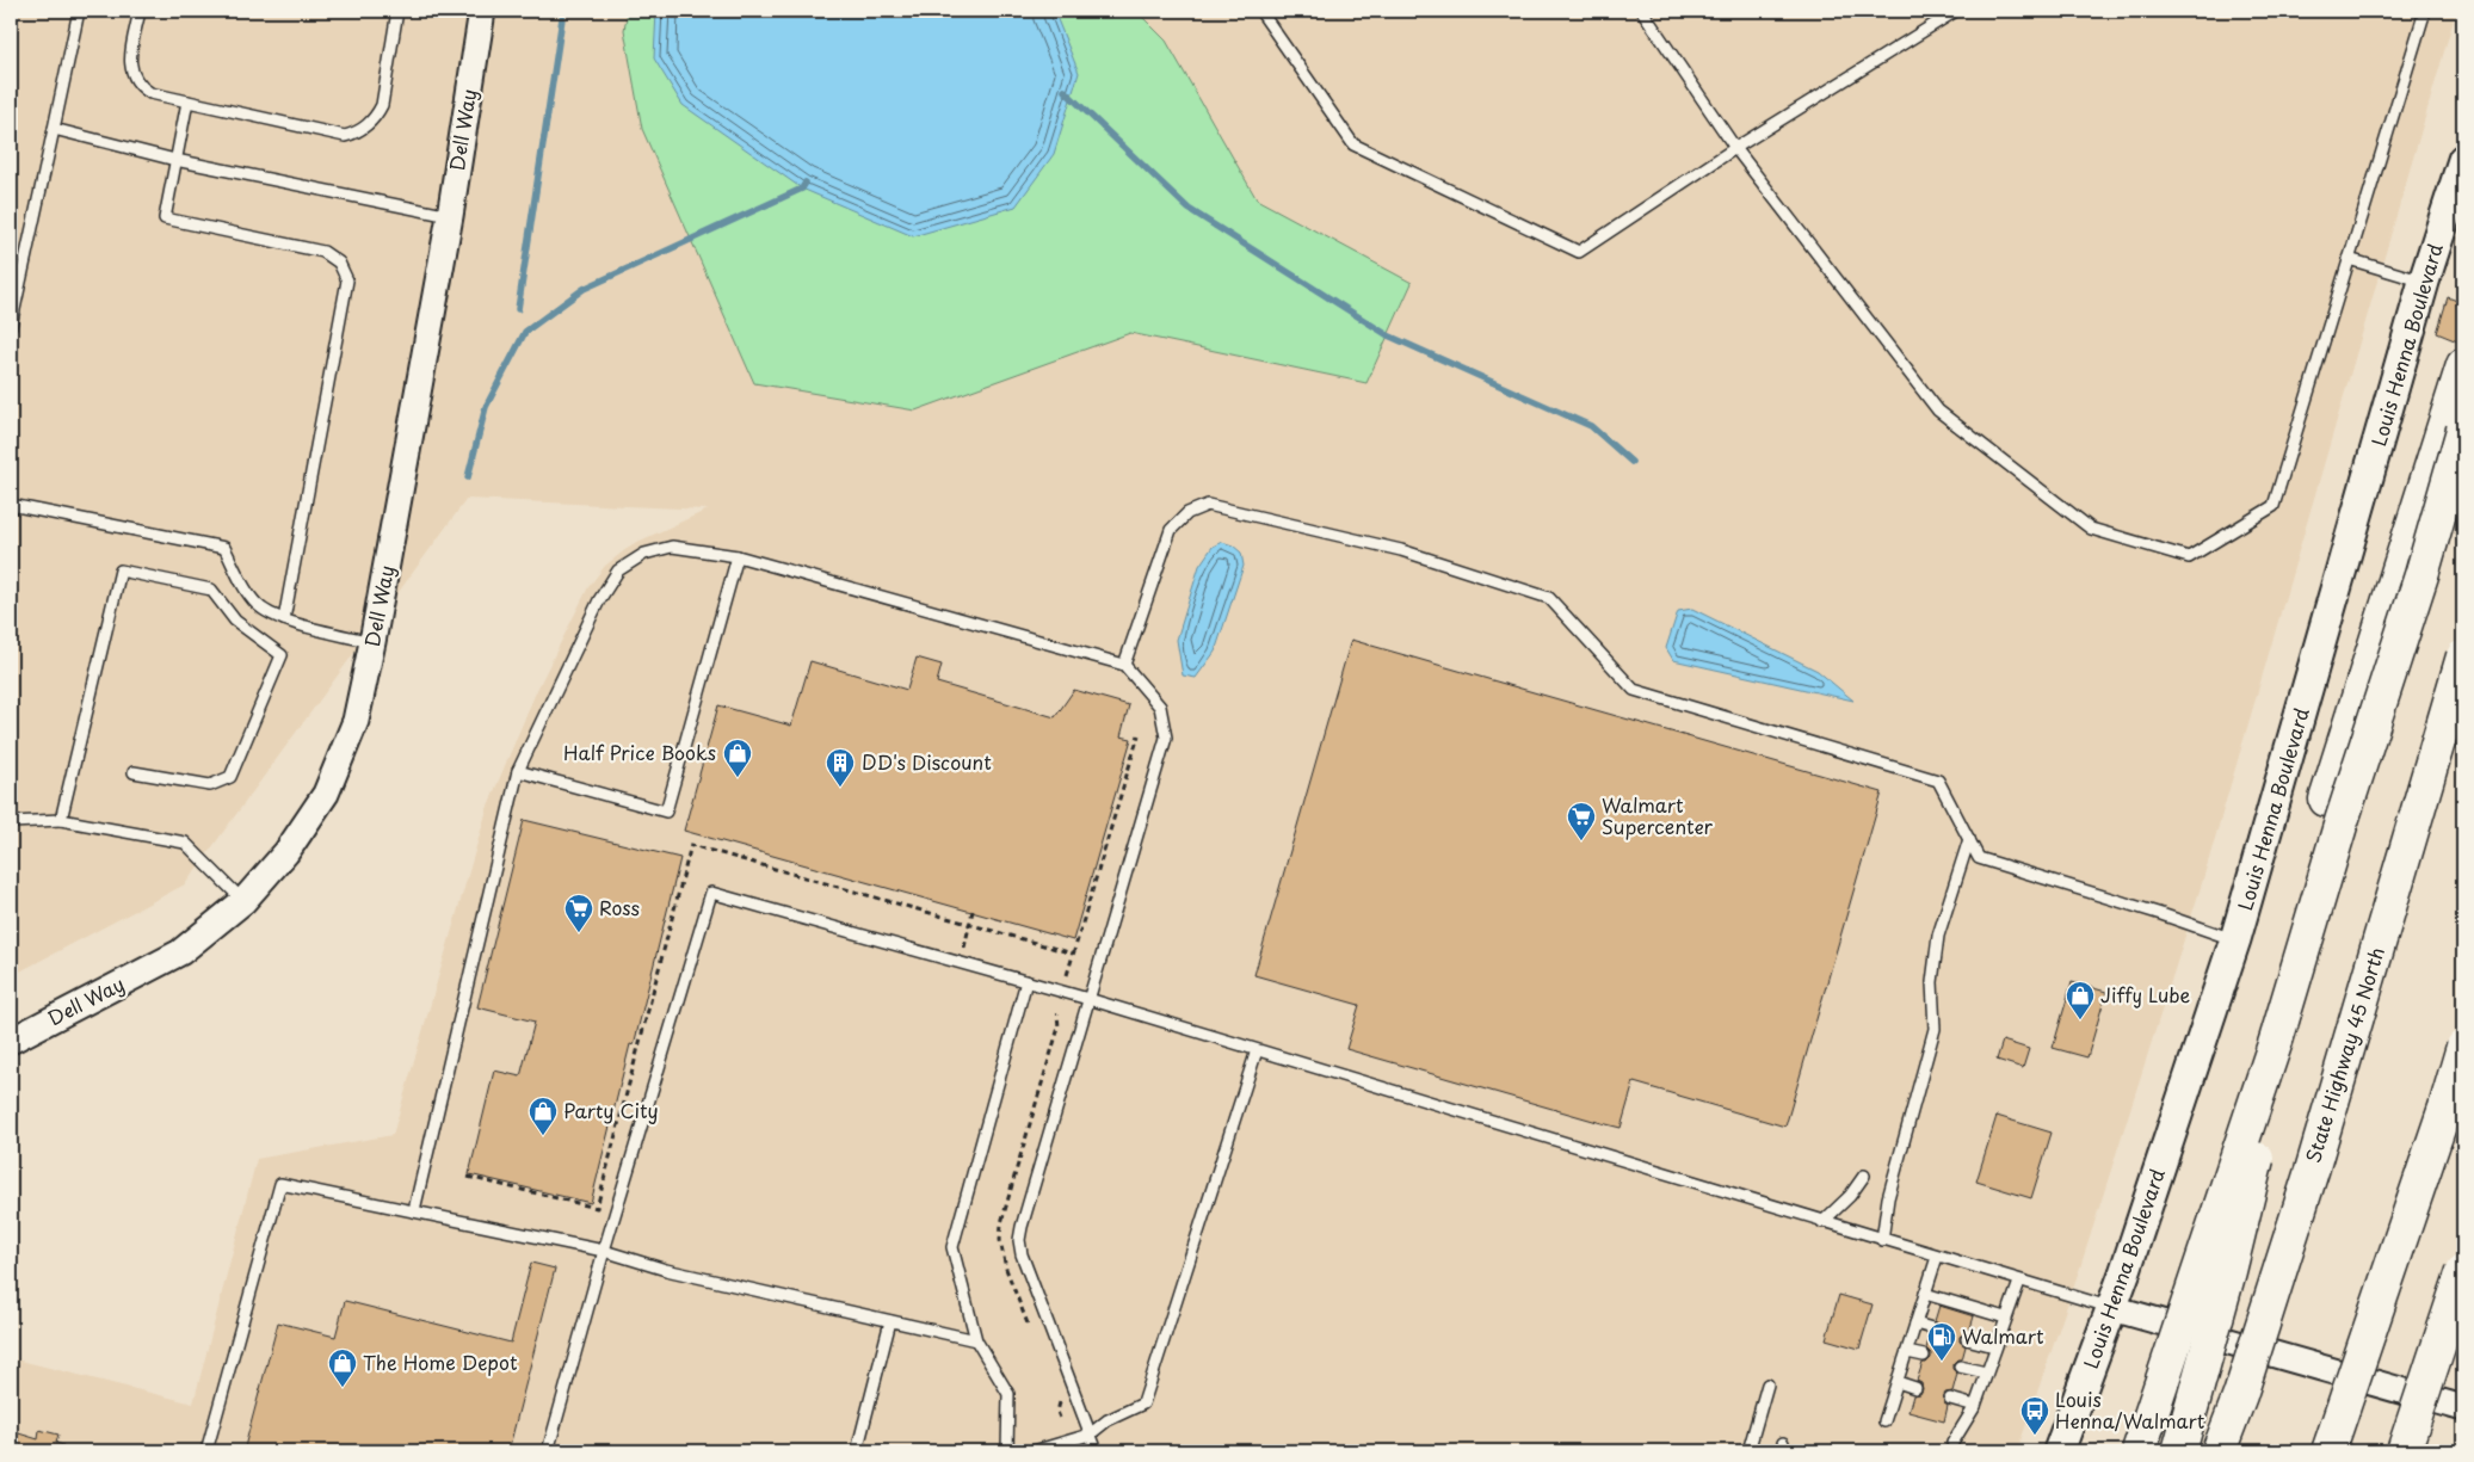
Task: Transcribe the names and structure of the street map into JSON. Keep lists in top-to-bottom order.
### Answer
{
  "streets": {
    "highway": ["State Highway 45 North"],
    "main road": ["Louis Henna Boulevard"],
    "street": ["Dell Way"]
  },
  "places": {
    "shop": [
      "Half Price Books",
      "Jiffy Lube",
      "Party City",
      "The Home Depot"
    ],
    "building": ["DD's Discount"],
    "supermarket": ["Walmart Supercenter", "Ross"],
    "fuel station": ["Walmart"],
    "bus stop": ["Louis Henna/Walmart"]
  }
}
